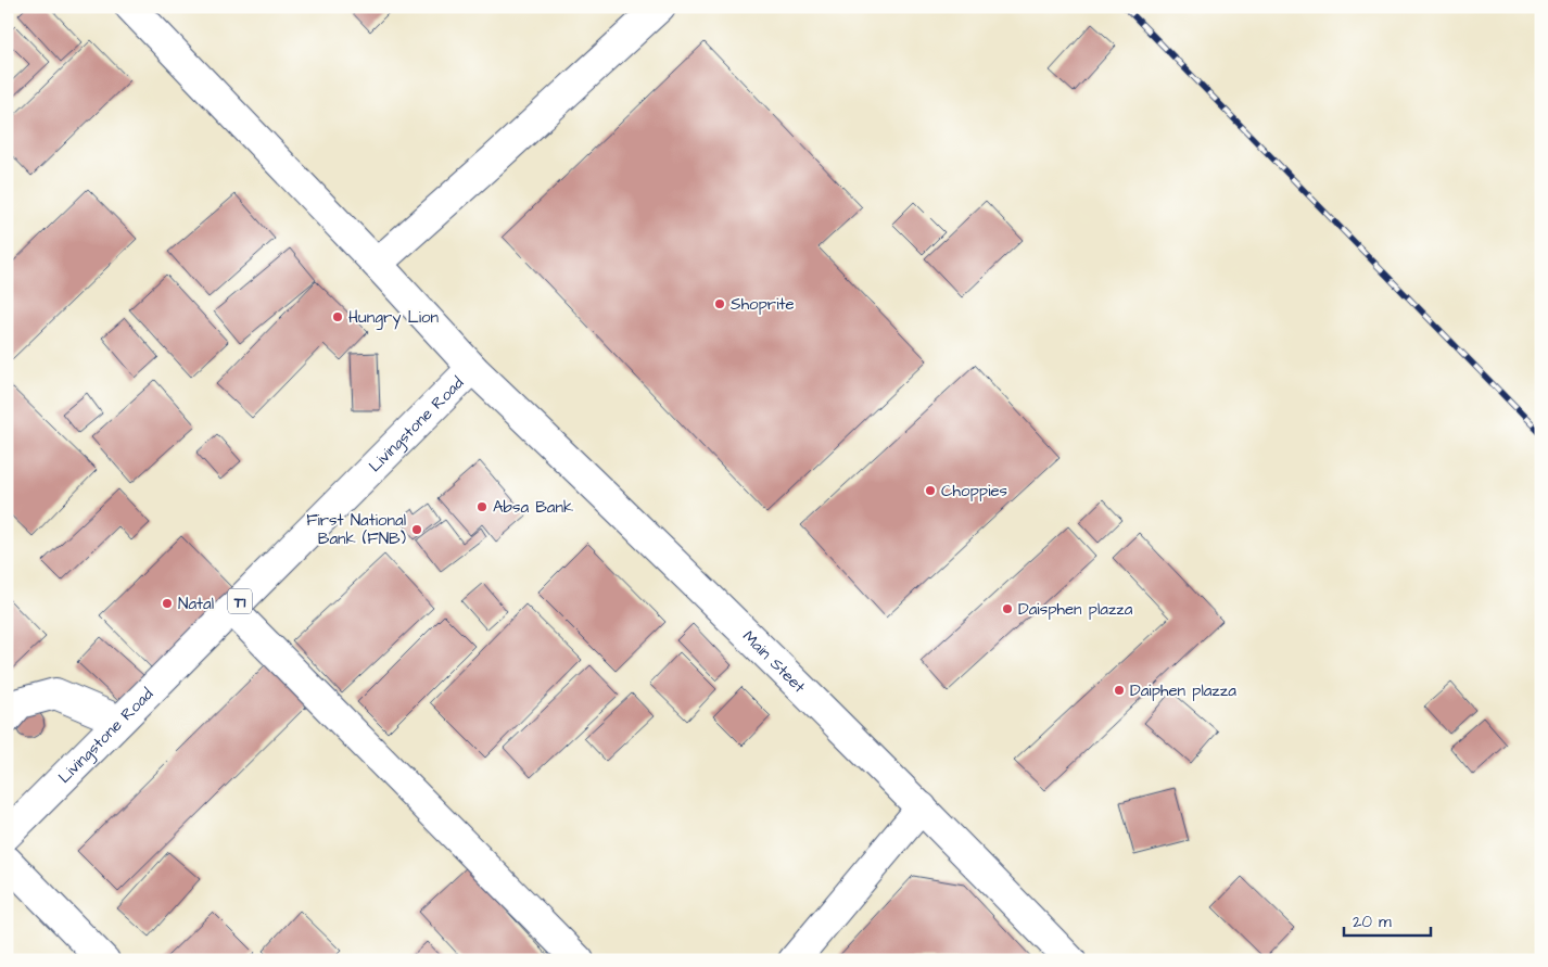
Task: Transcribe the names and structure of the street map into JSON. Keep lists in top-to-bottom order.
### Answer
{
  "streets": {
    "main road": ["Livingstone Road", "T1", "Main Steet"]
  },
  "crossings": [
    ["Livingstone Road", "Main Steet"]
  ],
  "places": [
    "Shoprite",
    "Hungry Lion",
    "Choppies",
    "Absa Bank",
    "First National Bank (FNB)",
    "Natal",
    "Daisphen plazza",
    "Daiphen plazza"
  ],
  "scale_bar": "20 m"
}
